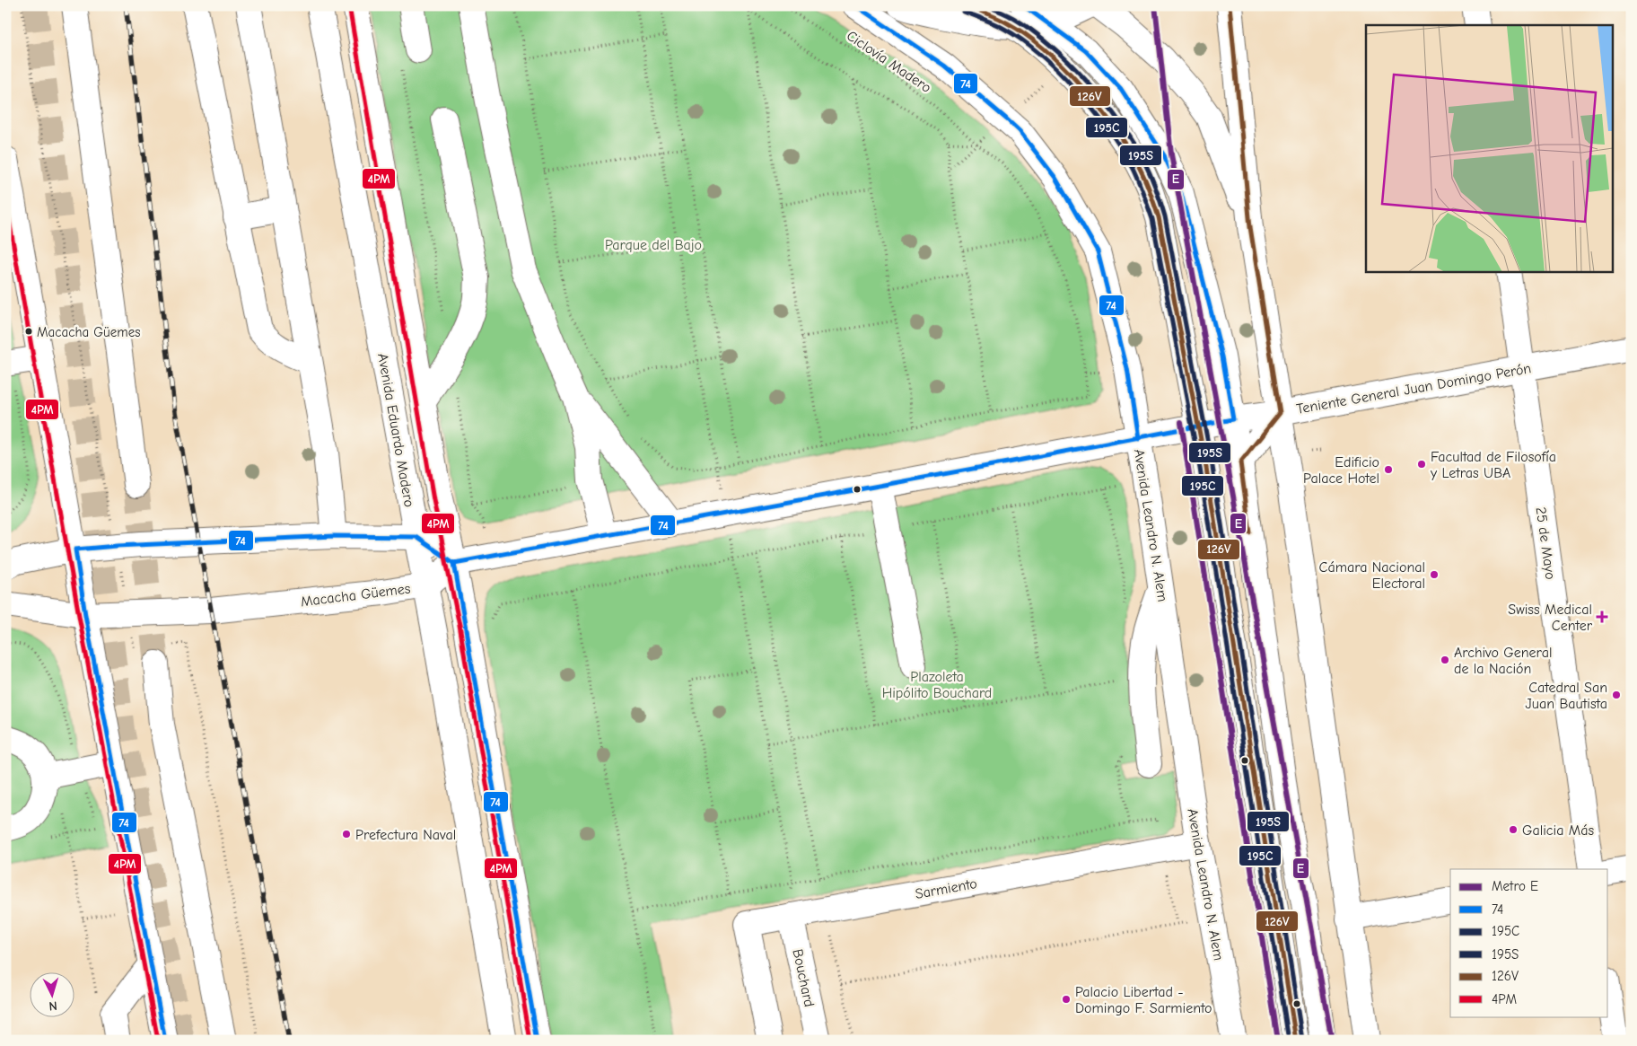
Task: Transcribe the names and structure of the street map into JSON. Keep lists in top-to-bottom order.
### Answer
{
  "streets": {
    "main road": [
      "Teniente General Juan Domingo Perón",
      "Avenida Eduardo Madero",
      "Avenida Leandro N. Alem",
      "25 de Mayo",
      "Macacha Güemes",
      "Sarmiento",
      "Bouchard"
    ],
    "path": ["Ciclovía Madero"]
  },
  "crossings": [
    ["Teniente General Juan Domingo Perón", "Avenida Leandro N. Alem"],
    ["Teniente General Juan Domingo Perón", "25 de Mayo"],
    ["Teniente General Juan Domingo Perón", "Macacha Güemes"],
    ["Avenida Eduardo Madero", "Macacha Güemes"],
    ["Avenida Leandro N. Alem", "Sarmiento"],
    ["Sarmiento", "Bouchard"]
  ],
  "parks": ["Parque del Bajo", "Plazoleta Hipólito Bouchard"],
  "places": {
    "other": [
      "Macacha Güemes",
      "Facultad de Filosofía y Letras UBA",
      "Edificio Palace Hotel",
      "Cámara Nacional Electoral",
      "Archivo General de la Nación",
      "Catedral San Juan Bautista",
      "Galicia Más",
      "Prefectura Naval",
      "Palacio Libertad - Domingo F. Sarmiento"
    ],
    "health": ["Swiss Medical Center"]
  },
  "lines": [
    "metro line E",
    "transit line 74",
    "transit line 195S",
    "transit line 126V",
    "transit line 4PM",
    "transit line 195C"
  ],
  "legend": [
    "Metro E",
    "74",
    "195C",
    "195S",
    "126V",
    "4PM"
  ],
  "north": "bottom"
}
